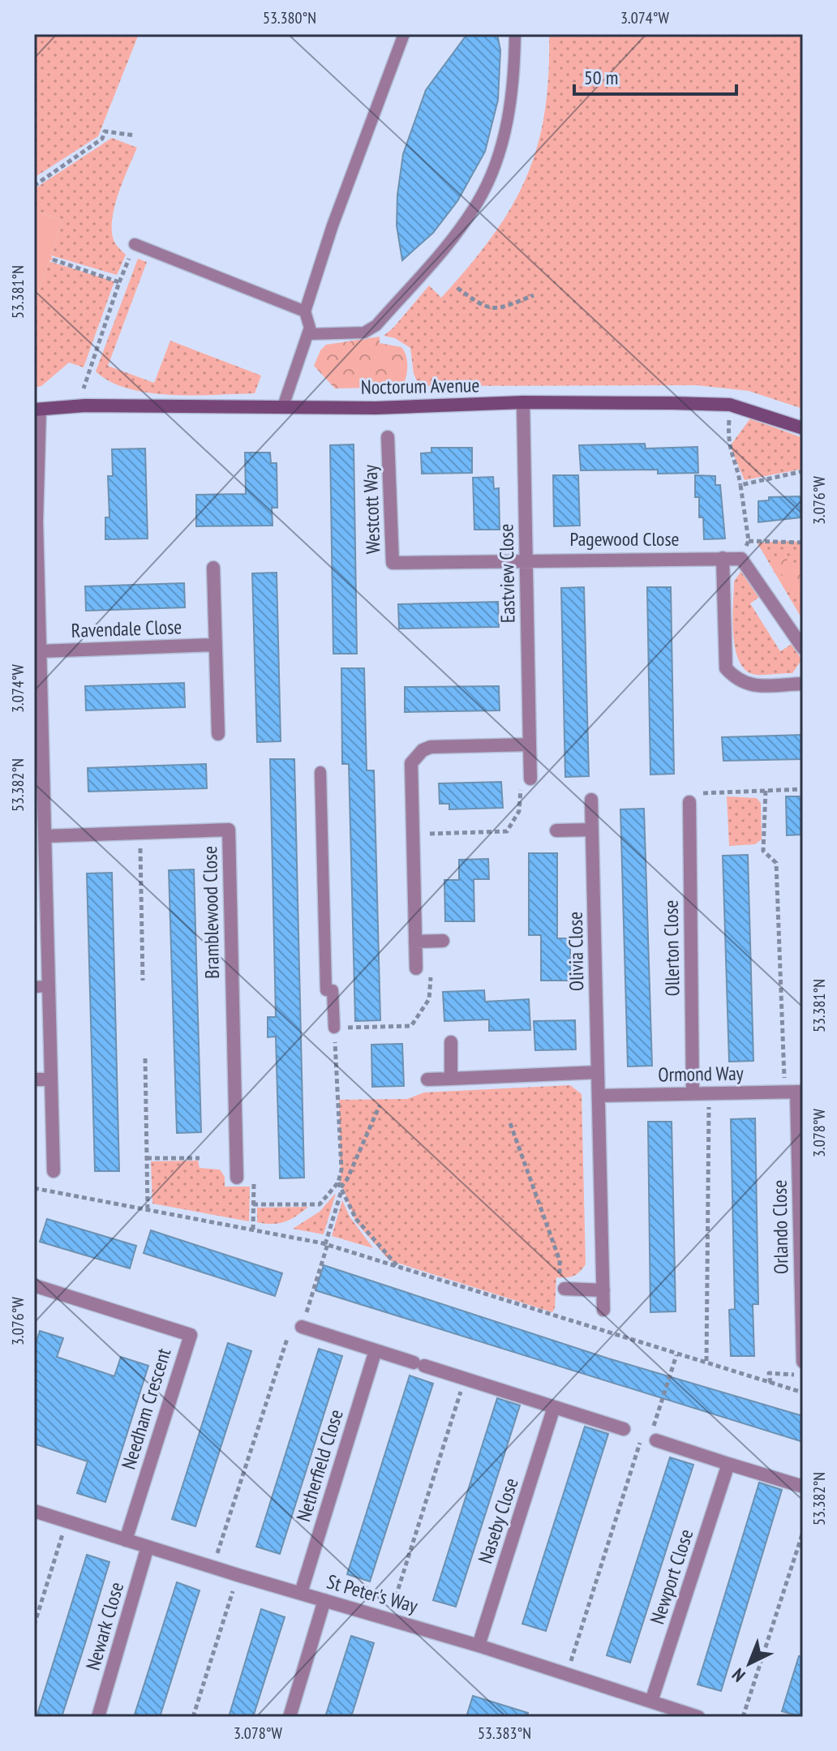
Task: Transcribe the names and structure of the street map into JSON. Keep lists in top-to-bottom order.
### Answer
{
  "streets": {
    "street": [
      "Noctorum Avenue",
      "Westcott Way",
      "Pagewood Close",
      "Eastview Close",
      "Ravendale Close",
      "Bramblewood Close",
      "Ollerton Close",
      "Olivia Close",
      "Ormond Way",
      "Orlando Close",
      "Needham Crescent",
      "Netherfield Close",
      "Naseby Close",
      "Newport Close",
      "St Peter's Way",
      "Newark Close"
    ]
  },
  "crossings": [
    ["Noctorum Avenue", "Eastview Close"],
    ["Westcott Way", "Pagewood Close"],
    ["Westcott Way", "Eastview Close"],
    ["Pagewood Close", "Eastview Close"],
    ["Ollerton Close", "Ormond Way"],
    ["Olivia Close", "Ormond Way"],
    ["Ormond Way", "Orlando Close"],
    ["Needham Crescent", "St Peter's Way"],
    ["Netherfield Close", "St Peter's Way"],
    ["Naseby Close", "St Peter's Way"],
    ["Newport Close", "St Peter's Way"],
    ["St Peter's Way", "Newark Close"]
  ],
  "scale_bar": "50 m",
  "north": "bottom left",
  "coordinates": [
    "53.380°N",
    "3.074°W",
    "53.381°N",
    "3.076°W",
    "53.382°N",
    "3.078°W",
    "53.383°N"
  ]
}
